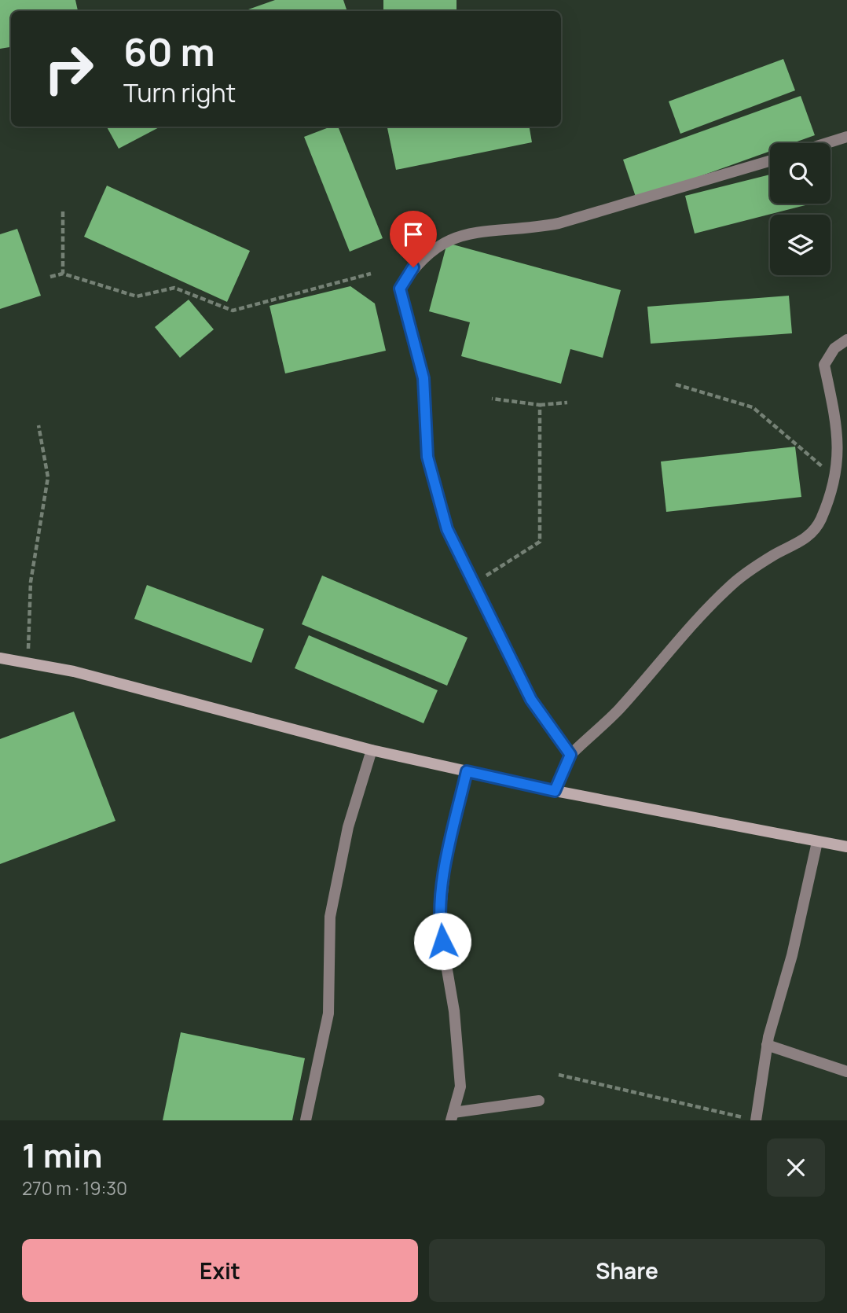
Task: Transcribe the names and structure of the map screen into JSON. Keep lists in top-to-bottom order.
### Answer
{
  "page": {
    "turn": ["60 m", "Turn right"],
    "heading": ["1 min", "270 m · 19:30"],
    "buttons": ["Exit", "Share"]
  }
}
